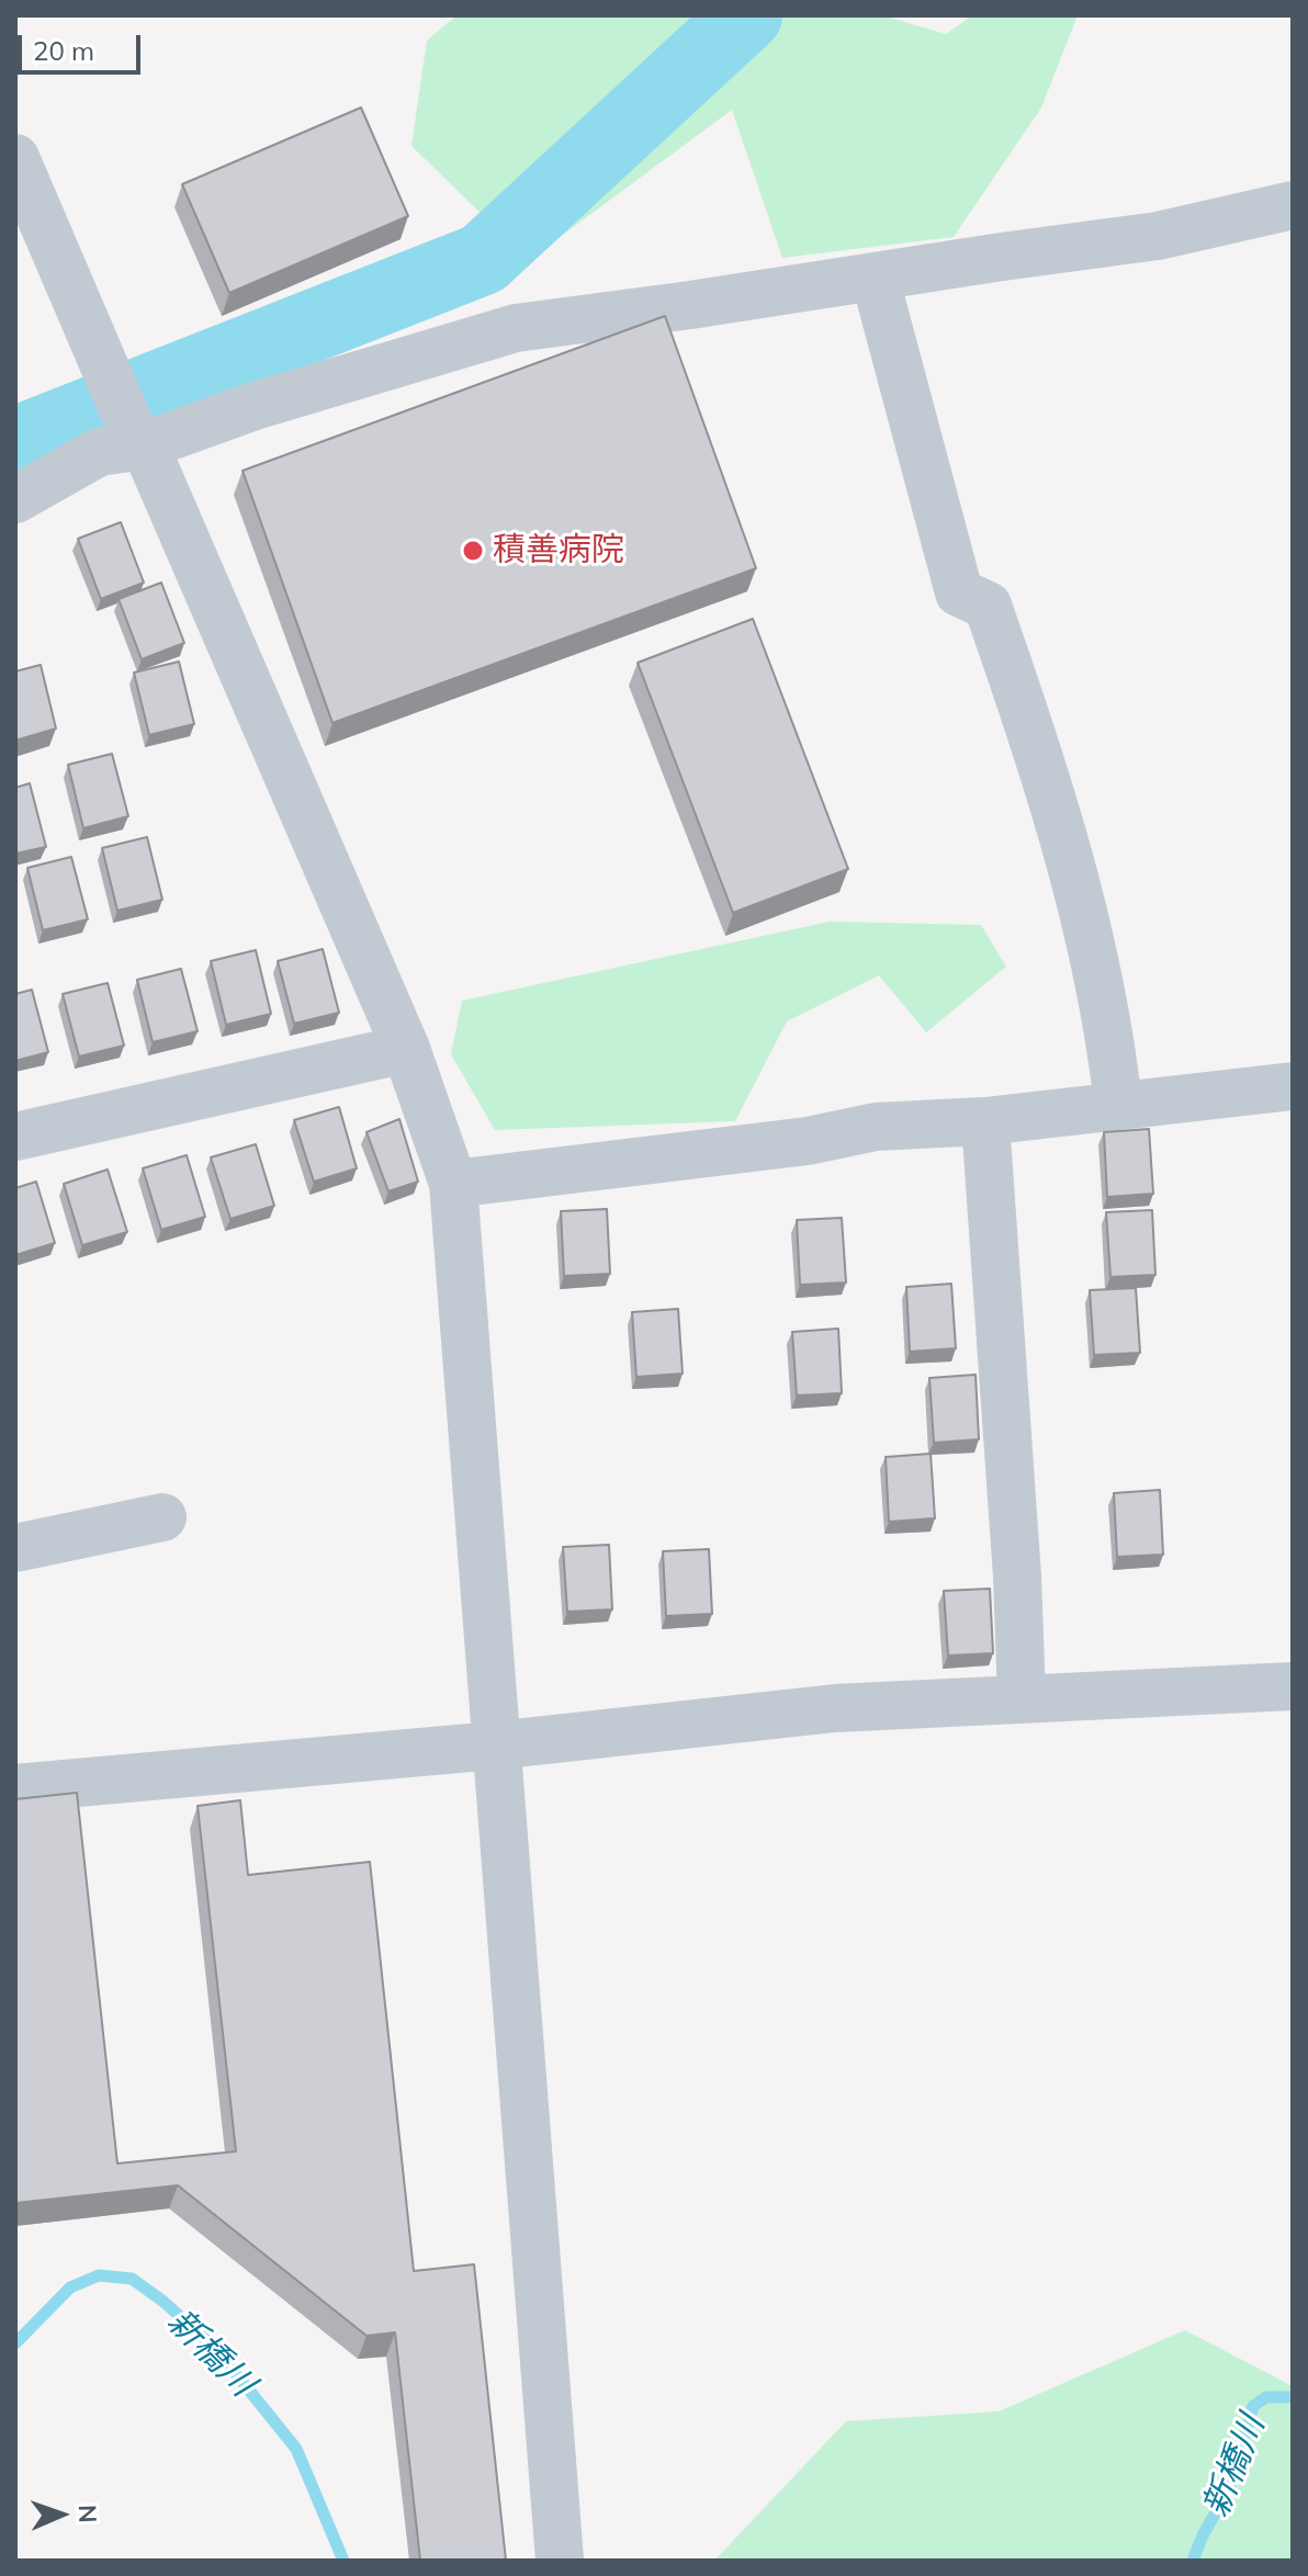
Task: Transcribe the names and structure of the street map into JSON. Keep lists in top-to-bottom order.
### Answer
{
  "water": ["新橋川"],
  "places": ["積善病院"],
  "scale_bar": "20 m",
  "north": "right"
}
